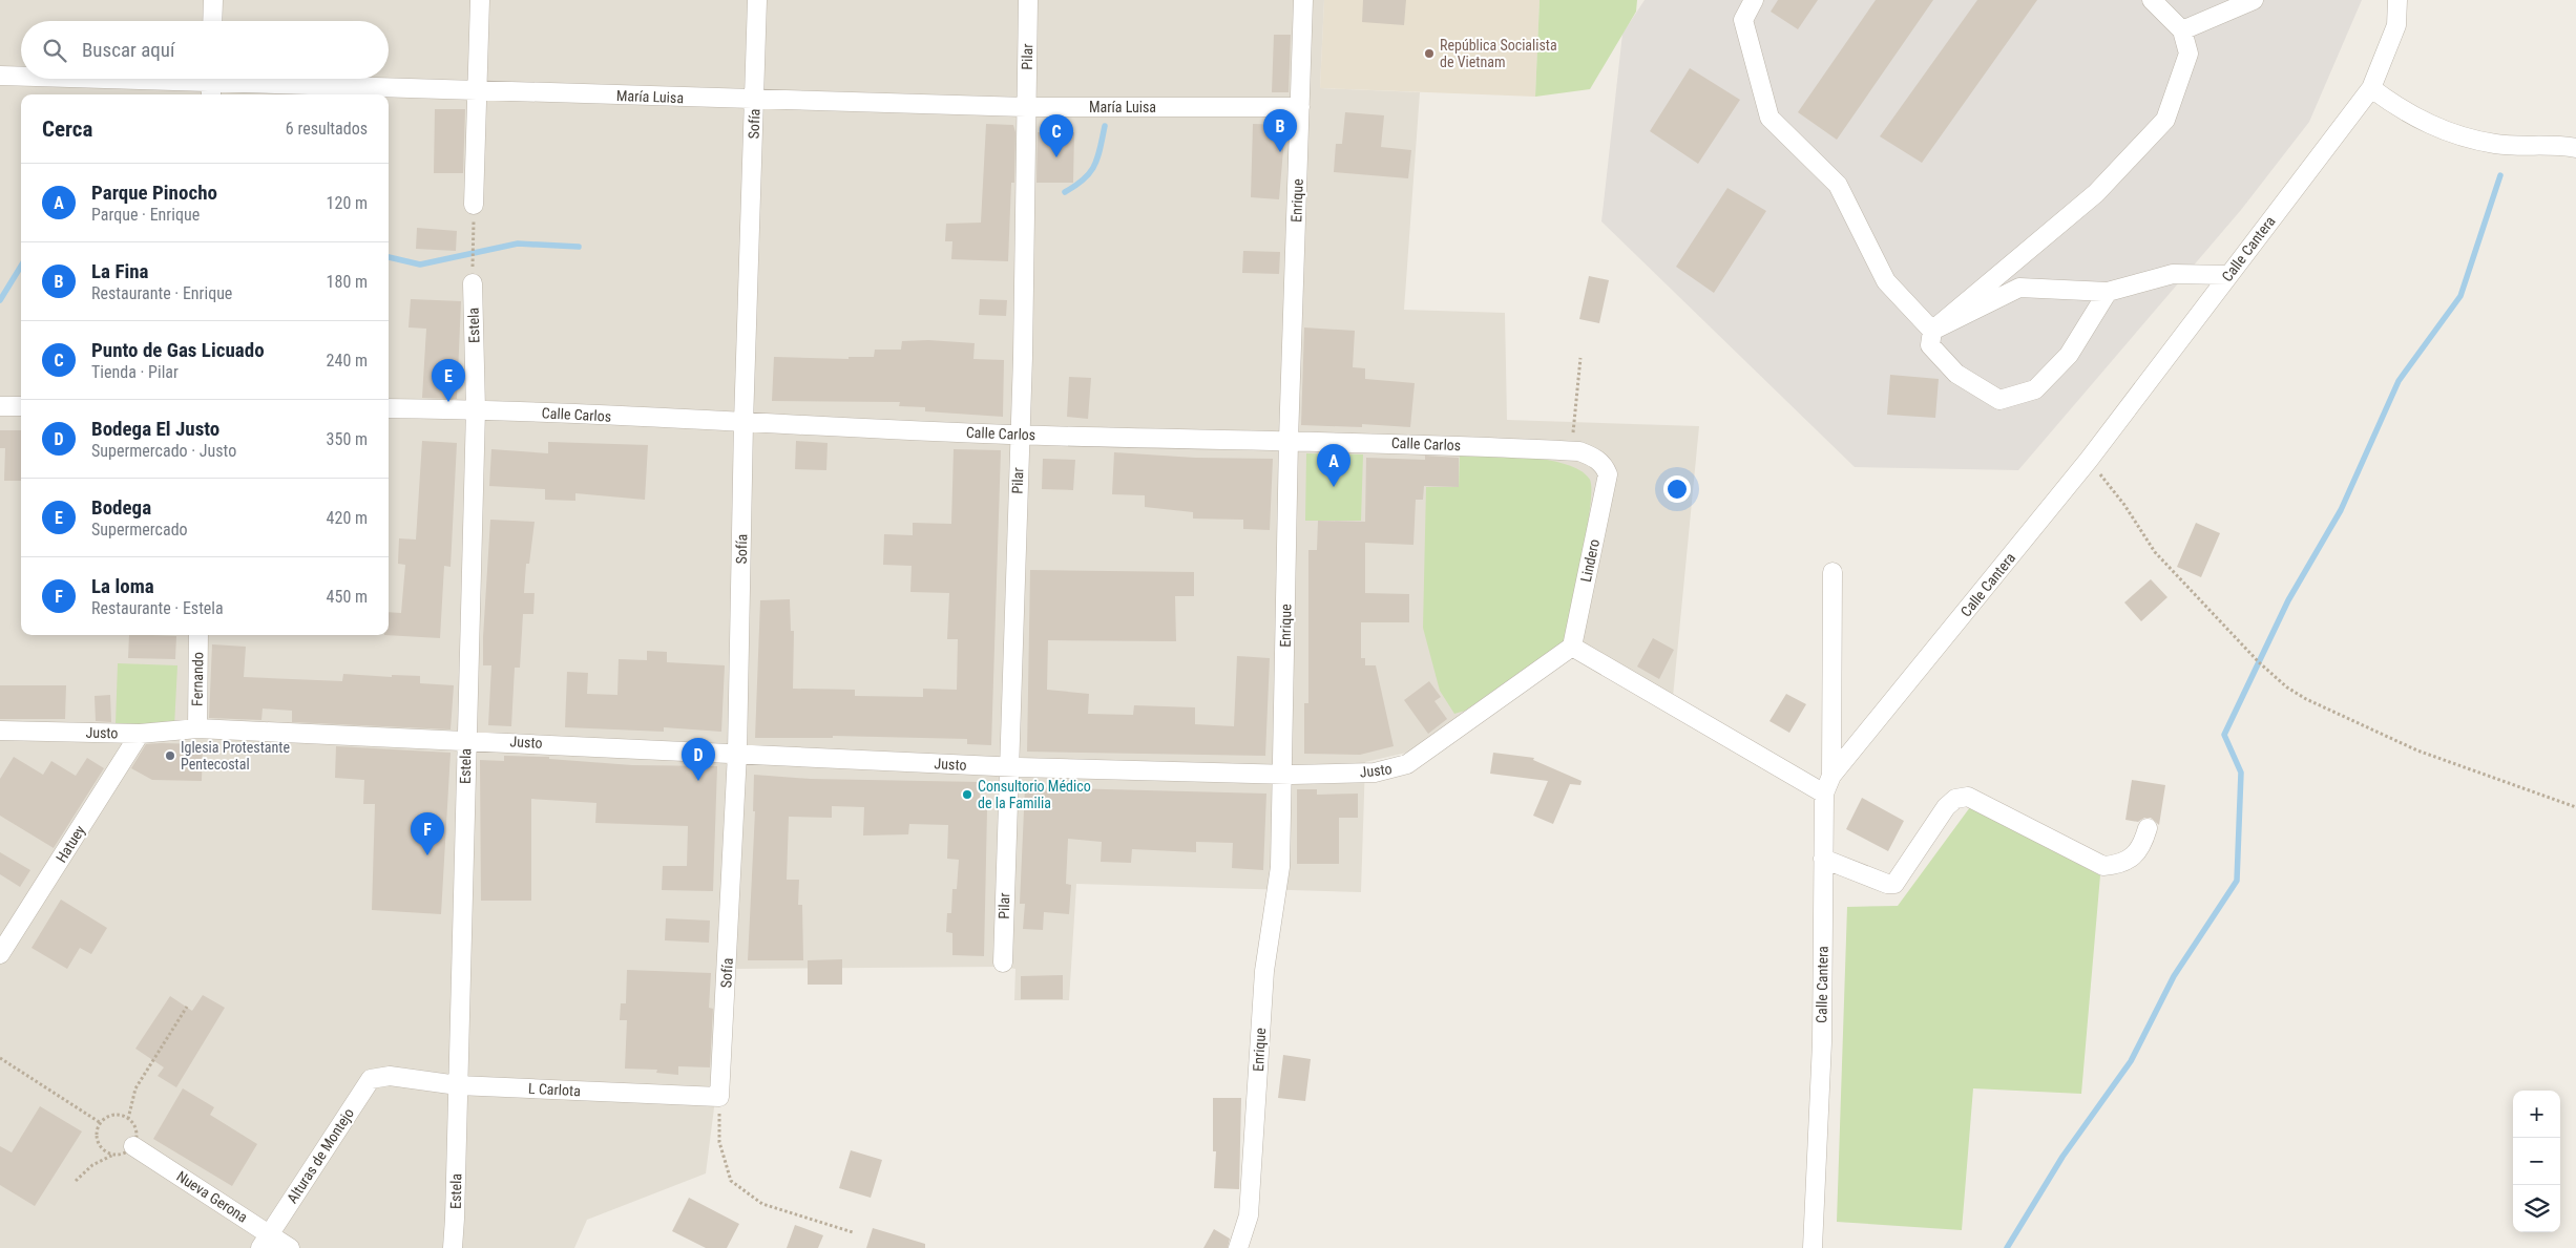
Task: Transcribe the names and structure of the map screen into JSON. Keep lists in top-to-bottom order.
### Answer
{
  "streets": {
    "street": [
      "Pilar",
      "María Luisa",
      "Sofía",
      "Enrique",
      "Calle Cantera",
      "Estela",
      "Calle Carlos",
      "Lindero",
      "Fernando",
      "Justo",
      "Hatuey",
      "L Carlota",
      "Alturas de Montejo",
      "Nueva Gerona"
    ]
  },
  "crossings": [
    ["Pilar", "María Luisa"],
    ["Pilar", "Calle Carlos"],
    ["Pilar", "Justo"],
    ["María Luisa", "Sofía"],
    ["María Luisa", "Enrique"],
    ["Sofía", "Calle Carlos"],
    ["Sofía", "Justo"],
    ["Sofía", "L Carlota"],
    ["Enrique", "Calle Carlos"],
    ["Enrique", "Justo"],
    ["Estela", "Calle Carlos"],
    ["Estela", "Justo"],
    ["Estela", "L Carlota"],
    ["Calle Carlos", "Lindero"],
    ["Lindero", "Justo"],
    ["Fernando", "Justo"],
    ["Justo", "Hatuey"],
    ["L Carlota", "Alturas de Montejo"],
    ["Alturas de Montejo", "Nueva Gerona"]
  ],
  "places": ["República Socialista de Vietnam", "Iglesia Protestante Pentecostal", "Consultorio Médico de la Familia"],
  "page": {
    "search": "Buscar aquí",
    "heading": ["Cerca", "6 resultados"],
    "pins": [
      "B",
      "C",
      "E",
      "A",
      "D",
      "F"
    ],
    "list": [
      {
        "mark": "A",
        "name": "Parque Pinocho",
        "note": "Parque · Enrique",
        "value": "120 m"
      },
      {
        "mark": "B",
        "name": "La Fina",
        "note": "Restaurante · Enrique",
        "value": "180 m"
      },
      {
        "mark": "C",
        "name": "Punto de Gas Licuado",
        "note": "Tienda · Pilar",
        "value": "240 m"
      },
      {
        "mark": "D",
        "name": "Bodega El Justo",
        "note": "Supermercado · Justo",
        "value": "350 m"
      },
      {
        "mark": "E",
        "name": "Bodega",
        "note": "Supermercado",
        "value": "420 m"
      },
      {
        "mark": "F",
        "name": "La loma",
        "note": "Restaurante · Estela",
        "value": "450 m"
      }
    ],
    "map_buttons": ["+", "−"]
  }
}
